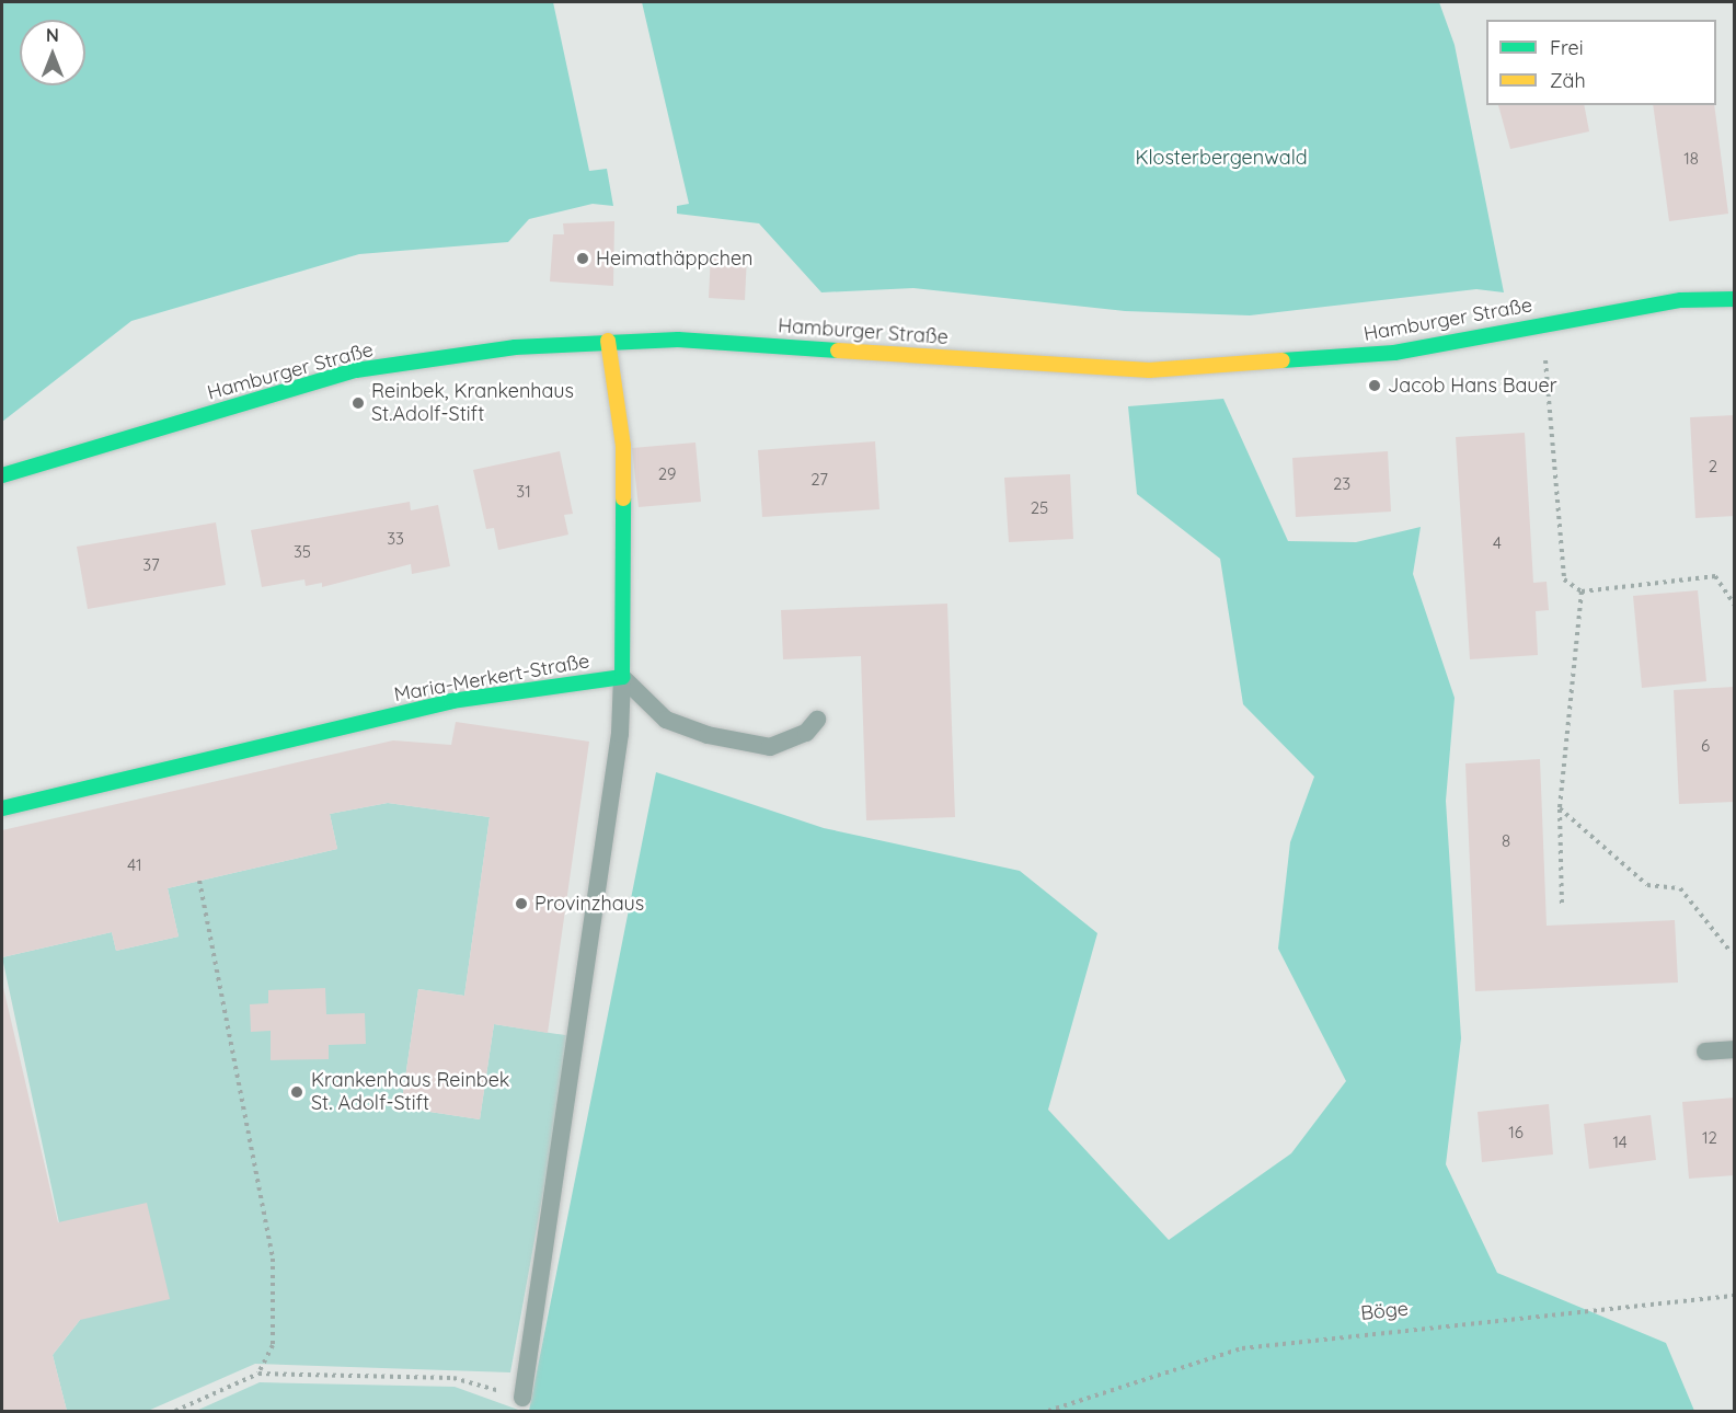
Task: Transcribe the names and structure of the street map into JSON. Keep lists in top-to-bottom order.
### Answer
{
  "streets": {
    "main road": ["Hamburger Straße", "Maria-Merkert-Straße"],
    "path": ["Böge"]
  },
  "parks": ["Klosterbergenwald"],
  "places": [
    "Heimathäppchen",
    "Jacob Hans Bauer",
    "Reinbek, Krankenhaus St.Adolf-Stift",
    "Provinzhaus",
    "Krankenhaus Reinbek St. Adolf-Stift"
  ],
  "house_numbers": [
    "18",
    "2",
    "29",
    "27",
    "23",
    "31",
    "25",
    "33",
    "4",
    "35",
    "37",
    "6",
    "8",
    "41",
    "16",
    "12",
    "14"
  ],
  "legend": ["Frei", "Zäh"],
  "north": "top"
}
